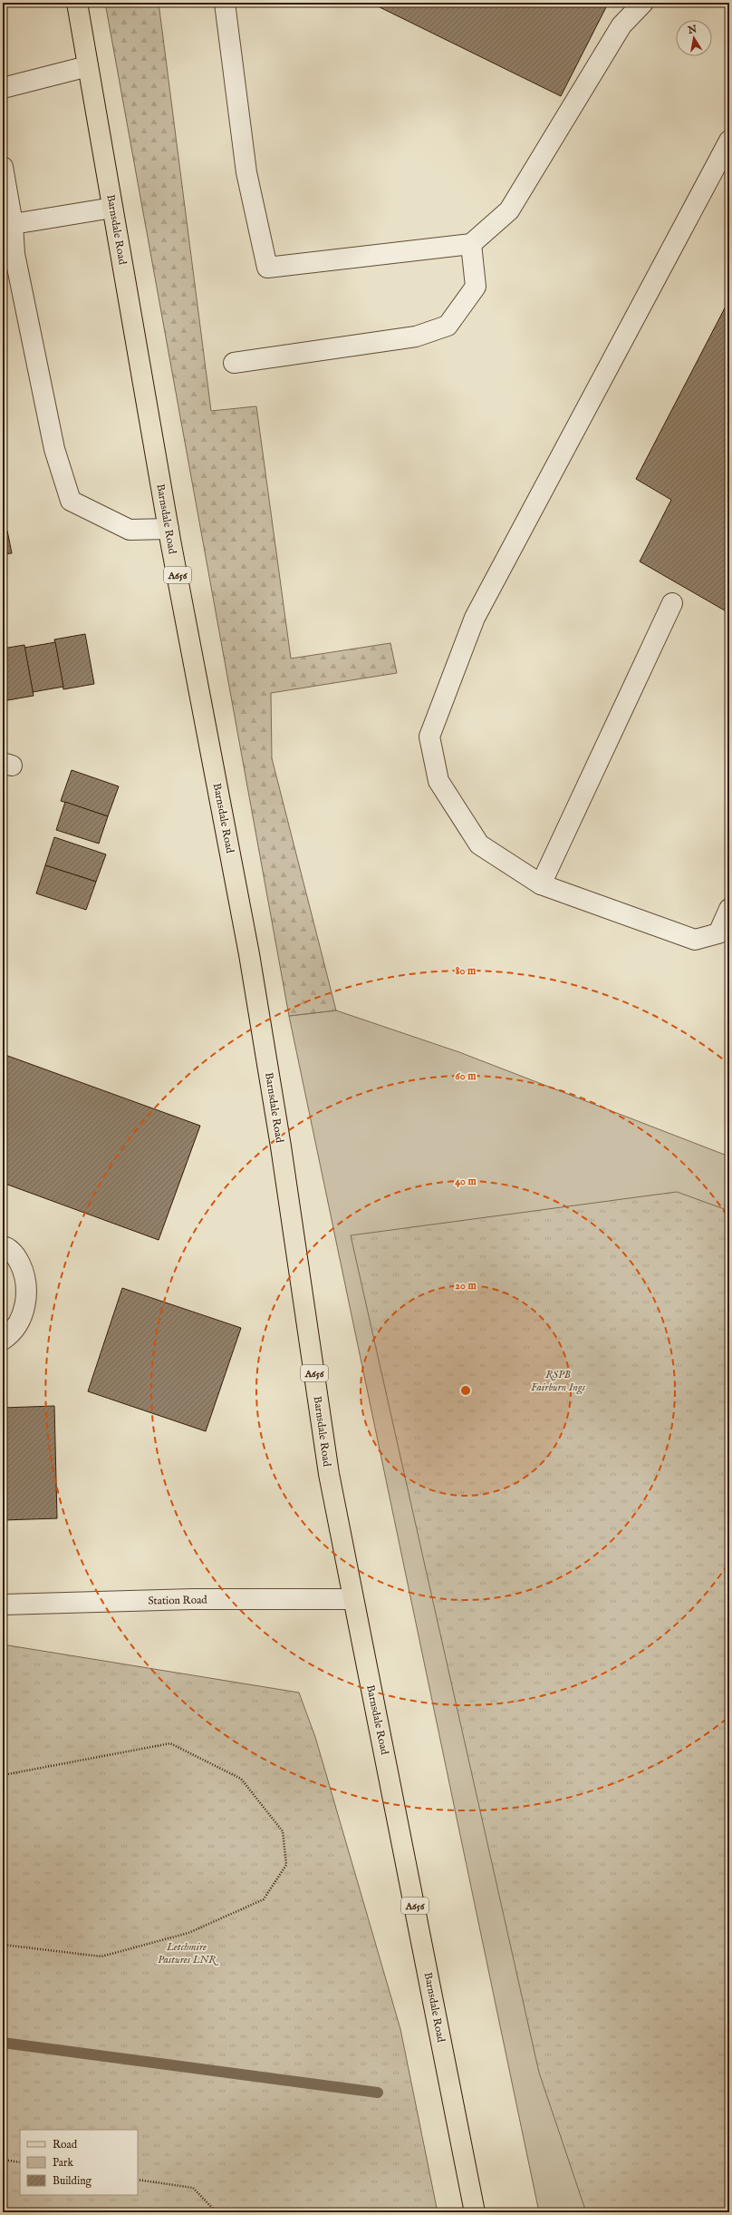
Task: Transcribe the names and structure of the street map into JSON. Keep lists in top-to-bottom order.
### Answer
{
  "streets": {
    "main road": ["Barnsdale Road", "A656"],
    "street": ["Station Road"]
  },
  "crossings": [
    ["Barnsdale Road", "Station Road"]
  ],
  "parks": ["RSPB Fairburn Ings", "Letchmire Pastures LNR"],
  "legend": ["Road", "Park", "Building"],
  "north": "top",
  "rings": [
    "80 m",
    "60 m",
    "40 m",
    "20 m"
  ]
}
